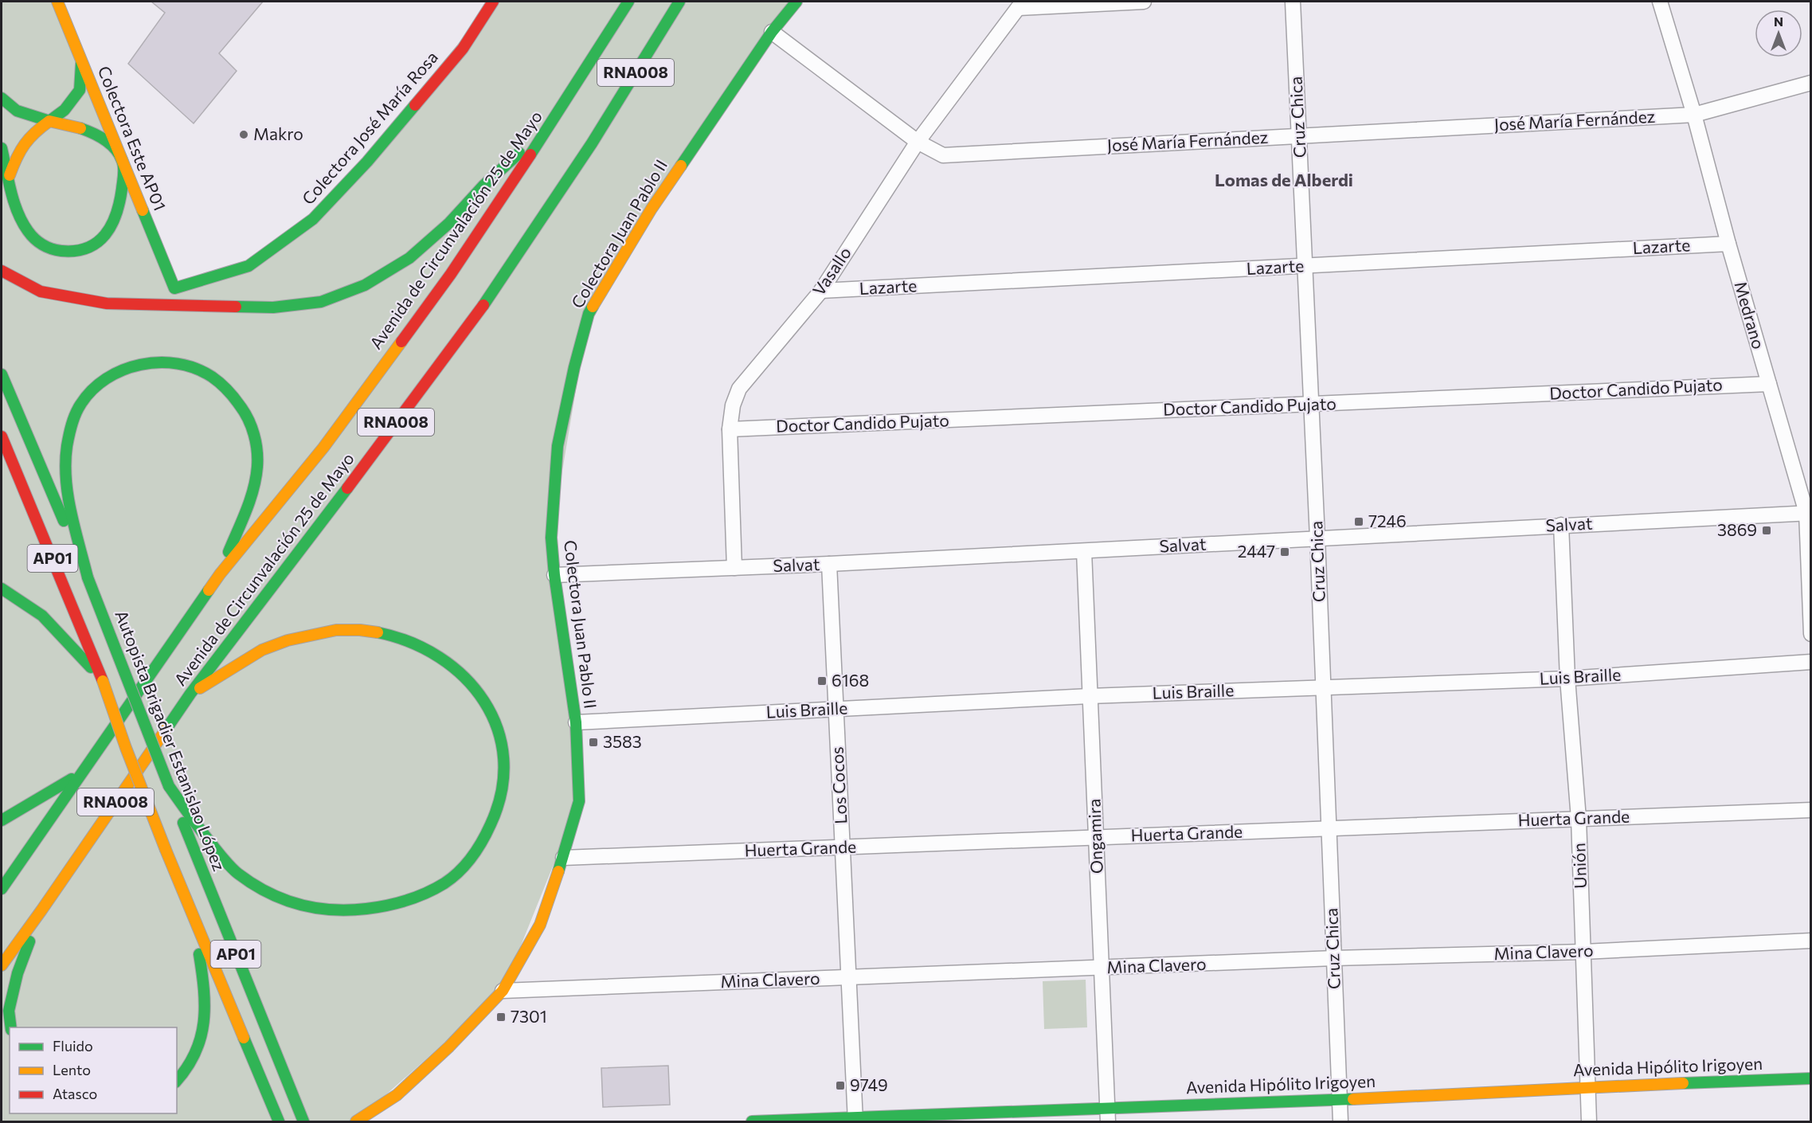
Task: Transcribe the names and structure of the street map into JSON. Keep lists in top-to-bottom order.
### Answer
{
  "streets": {
    "main road": [
      "RNA008",
      "Colectora José María Rosa",
      "Colectora Este AP01",
      "Avenida de Circunvalación 25 de Mayo",
      "Colectora Juan Pablo II",
      "AP01",
      "Autopista Brigadier Estanislao López",
      "Avenida Hipólito Irigoyen"
    ],
    "street": [
      "Cruz Chica",
      "José María Fernández",
      "Lazarte",
      "Vasallo",
      "Medrano",
      "Doctor Candido Pujato",
      "Salvat",
      "Luis Braille",
      "Los Cocos",
      "Huerta Grande",
      "Ongamira",
      "Unión",
      "Mina Clavero"
    ]
  },
  "crossings": [
    ["Cruz Chica", "José María Fernández"],
    ["Cruz Chica", "Lazarte"],
    ["Cruz Chica", "Doctor Candido Pujato"],
    ["Cruz Chica", "Salvat"],
    ["Cruz Chica", "Luis Braille"],
    ["Cruz Chica", "Huerta Grande"],
    ["Cruz Chica", "Mina Clavero"],
    ["Cruz Chica", "Avenida Hipólito Irigoyen"],
    ["José María Fernández", "Colectora Juan Pablo II"],
    ["José María Fernández", "Vasallo"],
    ["José María Fernández", "Medrano"],
    ["Colectora José María Rosa", "Colectora Este AP01"],
    ["Colectora Juan Pablo II", "Salvat"],
    ["Colectora Juan Pablo II", "Luis Braille"],
    ["Colectora Juan Pablo II", "Huerta Grande"],
    ["Colectora Juan Pablo II", "Mina Clavero"],
    ["Lazarte", "Vasallo"],
    ["Lazarte", "Medrano"],
    ["Vasallo", "Doctor Candido Pujato"],
    ["Vasallo", "Salvat"],
    ["Medrano", "Doctor Candido Pujato"],
    ["Medrano", "Salvat"],
    ["Salvat", "Los Cocos"],
    ["Salvat", "Ongamira"],
    ["Salvat", "Unión"],
    ["Luis Braille", "Los Cocos"],
    ["Luis Braille", "Ongamira"],
    ["Luis Braille", "Unión"],
    ["Los Cocos", "Huerta Grande"],
    ["Los Cocos", "Mina Clavero"],
    ["Los Cocos", "Avenida Hipólito Irigoyen"],
    ["Huerta Grande", "Ongamira"],
    ["Huerta Grande", "Unión"],
    ["Ongamira", "Mina Clavero"],
    ["Ongamira", "Avenida Hipólito Irigoyen"],
    ["Unión", "Mina Clavero"],
    ["Unión", "Avenida Hipólito Irigoyen"]
  ],
  "districts": ["Lomas de Alberdi"],
  "places": {
    "other": ["Makro"],
    "transit": [
      "7246",
      "3869",
      "2447",
      "6168",
      "3583",
      "7301",
      "9749"
    ]
  },
  "legend": ["Fluido", "Lento", "Atasco"],
  "north": "top"
}
